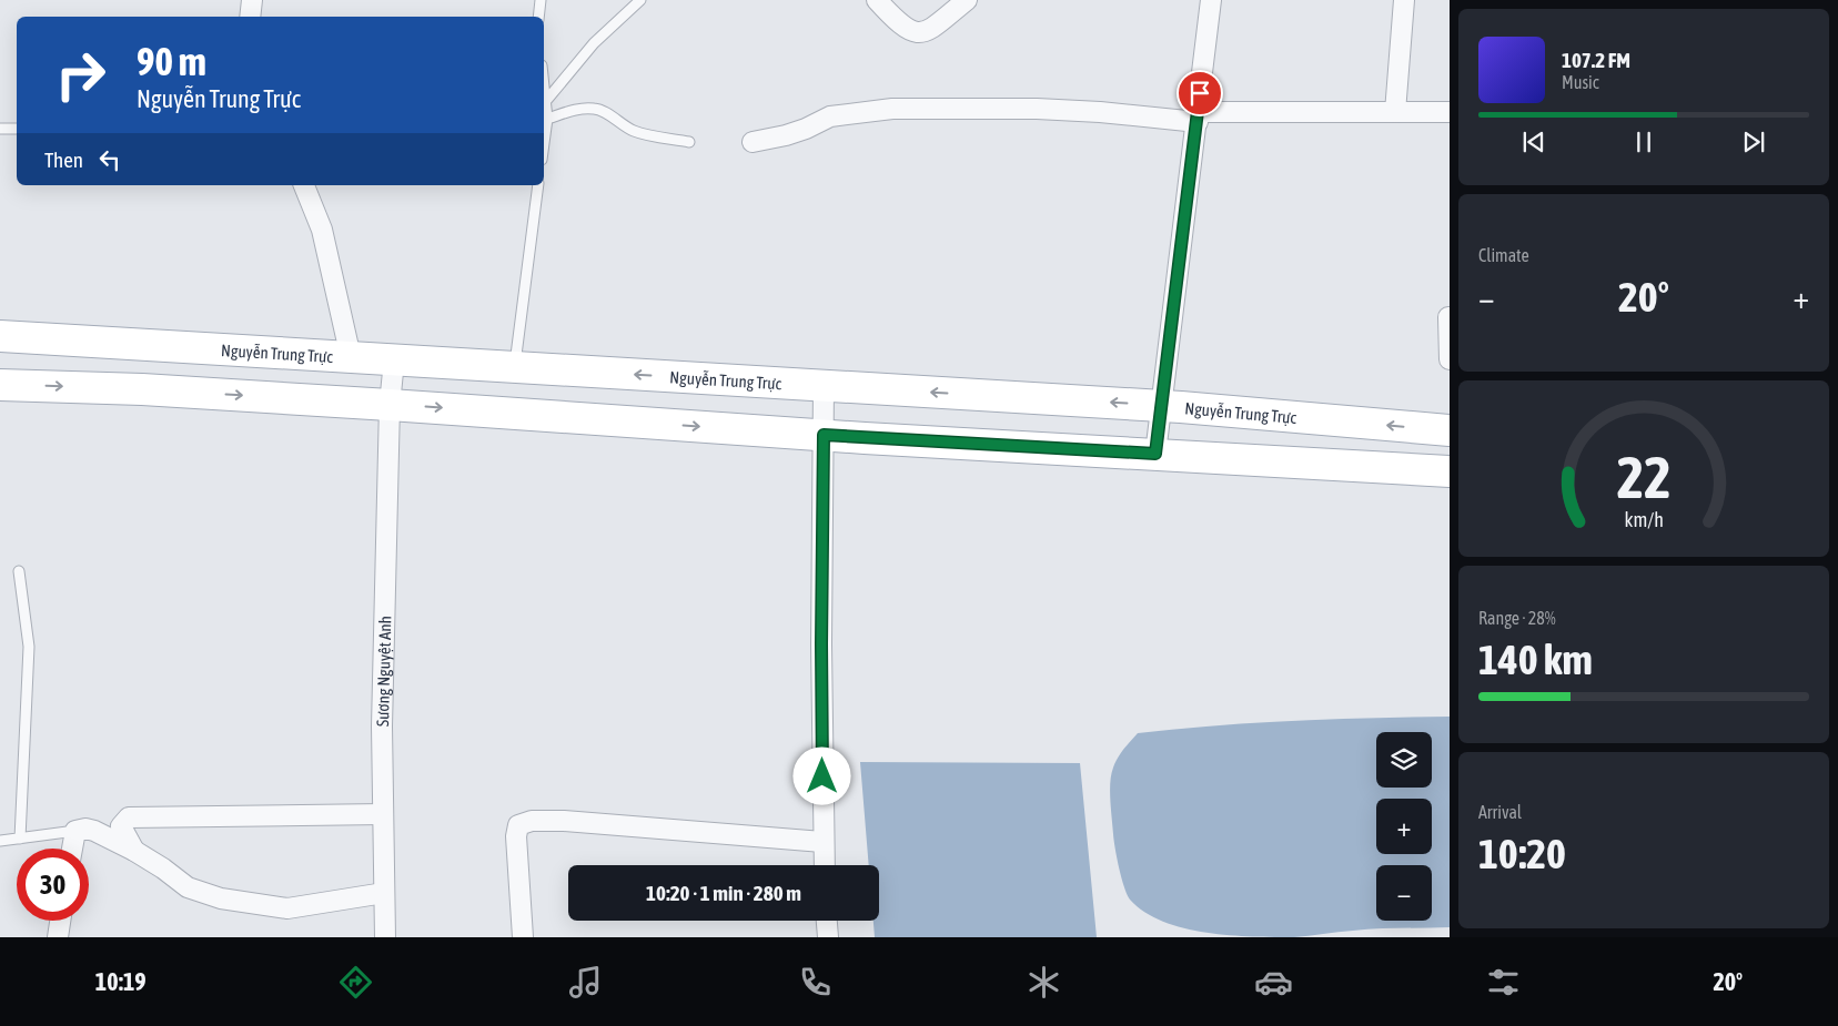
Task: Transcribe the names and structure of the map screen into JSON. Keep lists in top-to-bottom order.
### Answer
{
  "streets": {
    "main road": ["Nguyễn Trung Trực"],
    "street": ["Sương Nguyệt Anh"]
  },
  "crossings": [
    ["Nguyễn Trung Trực", "Sương Nguyệt Anh"]
  ],
  "page": {
    "turn": ["90 m", "Nguyễn Trung Trực"],
    "song": ["107.2 FM", "Music"],
    "then": "Then",
    "tile": [
      "Climate",
      ["Range · 28%", "140 km"],
      ["Arrival", "10:20"]
    ],
    "heat": ["−", "20°", "+"],
    "map_buttons": ["+", "−"],
    "limit": "30",
    "trip": "10:20 · 1 min · 280 m",
    "tabs": ["10:19", "20°"],
    "gauge": ["22", "km/h"]
  }
}
